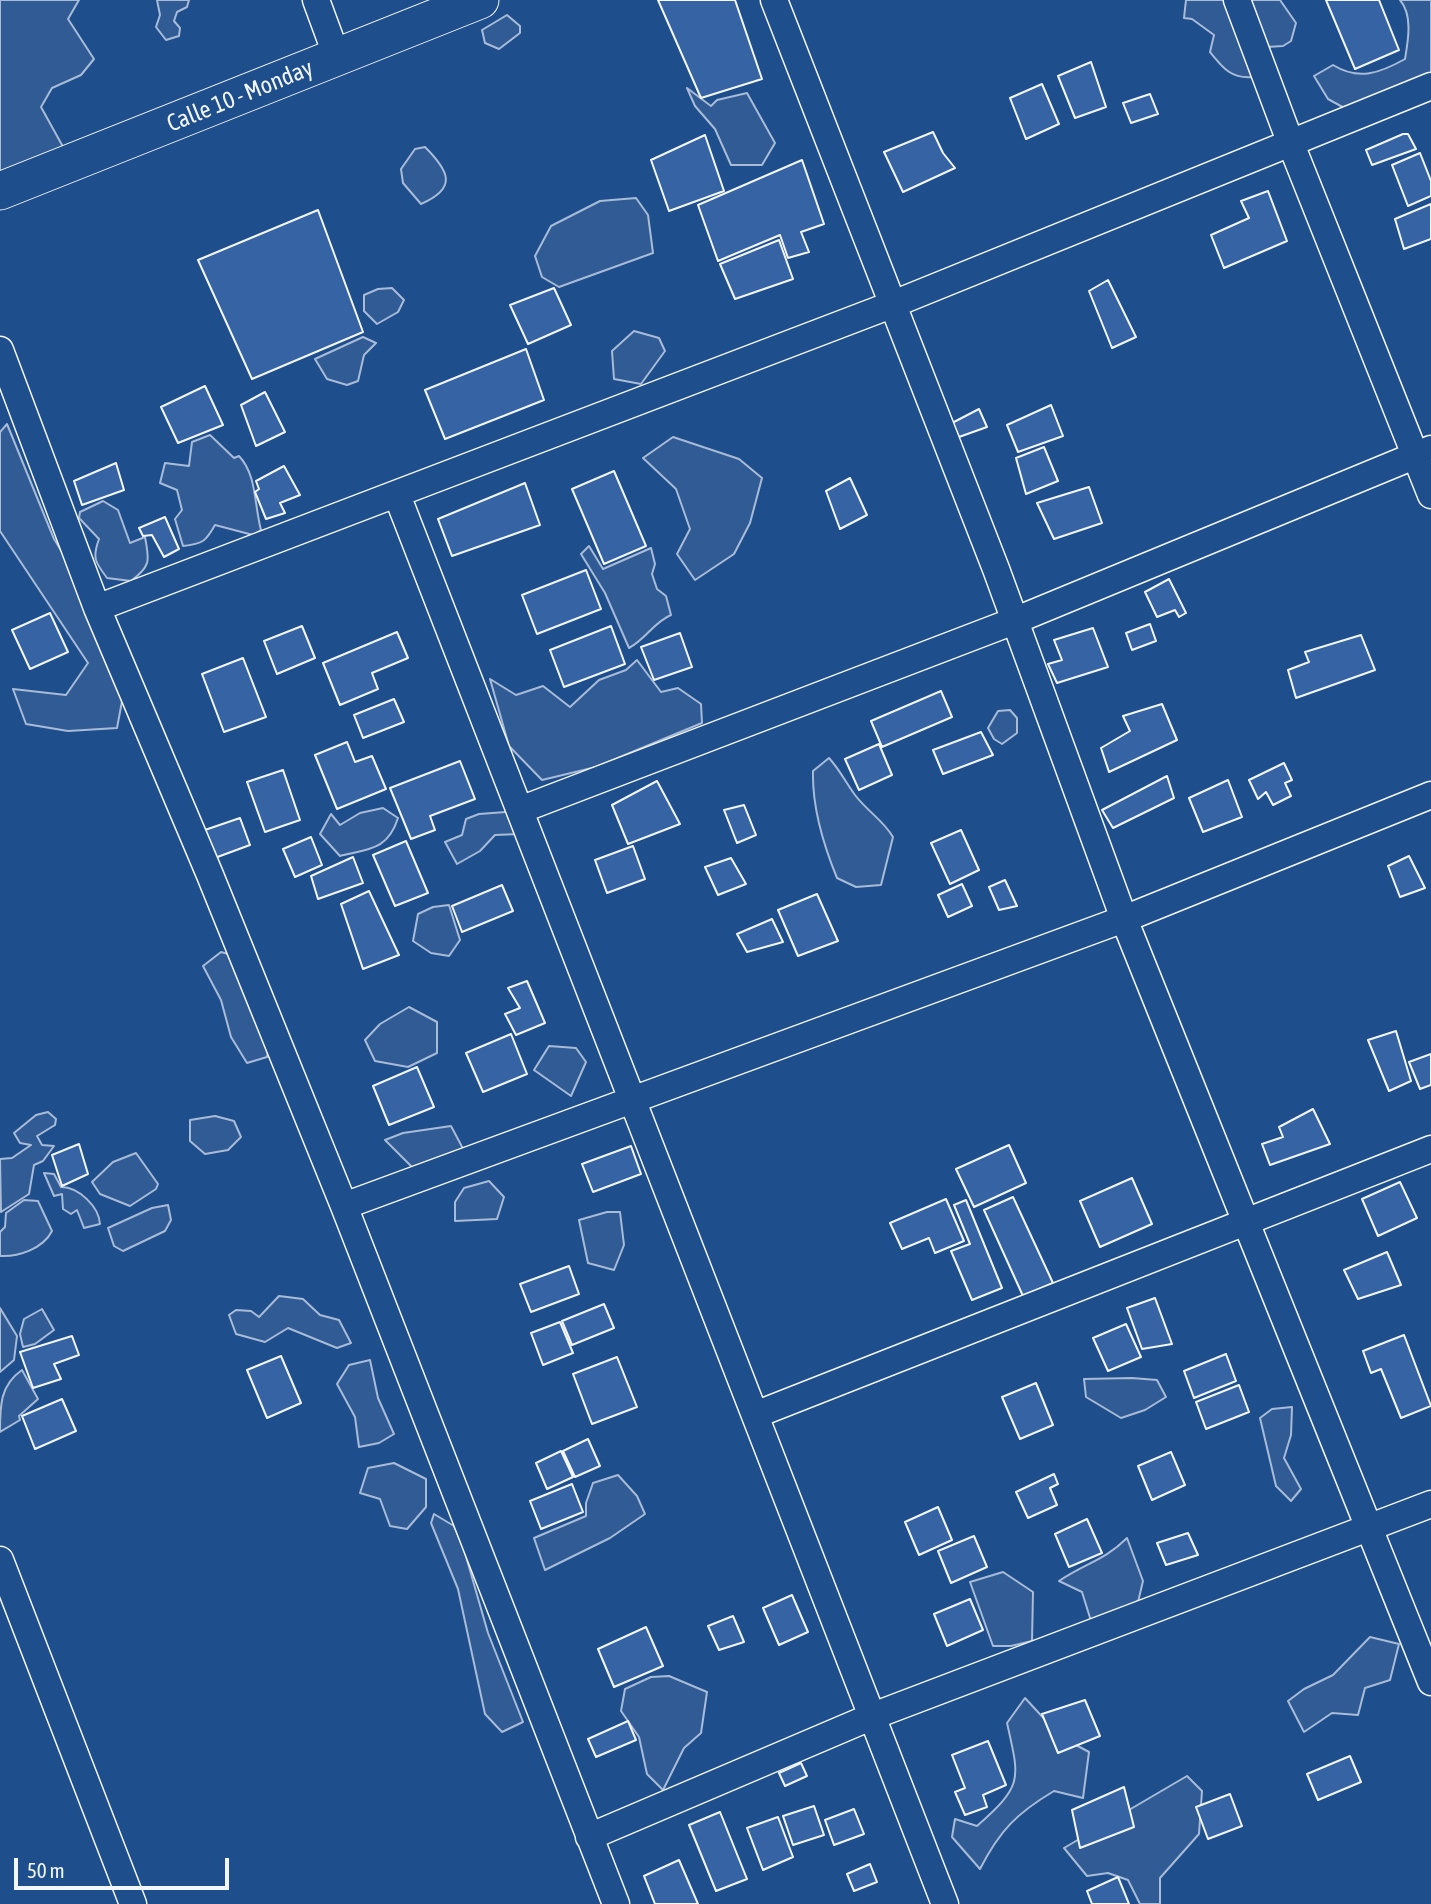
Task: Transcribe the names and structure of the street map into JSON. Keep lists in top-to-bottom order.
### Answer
{
  "streets": {
    "street": ["Calle 10 - Monday"]
  },
  "scale_bar": "50 m"
}
